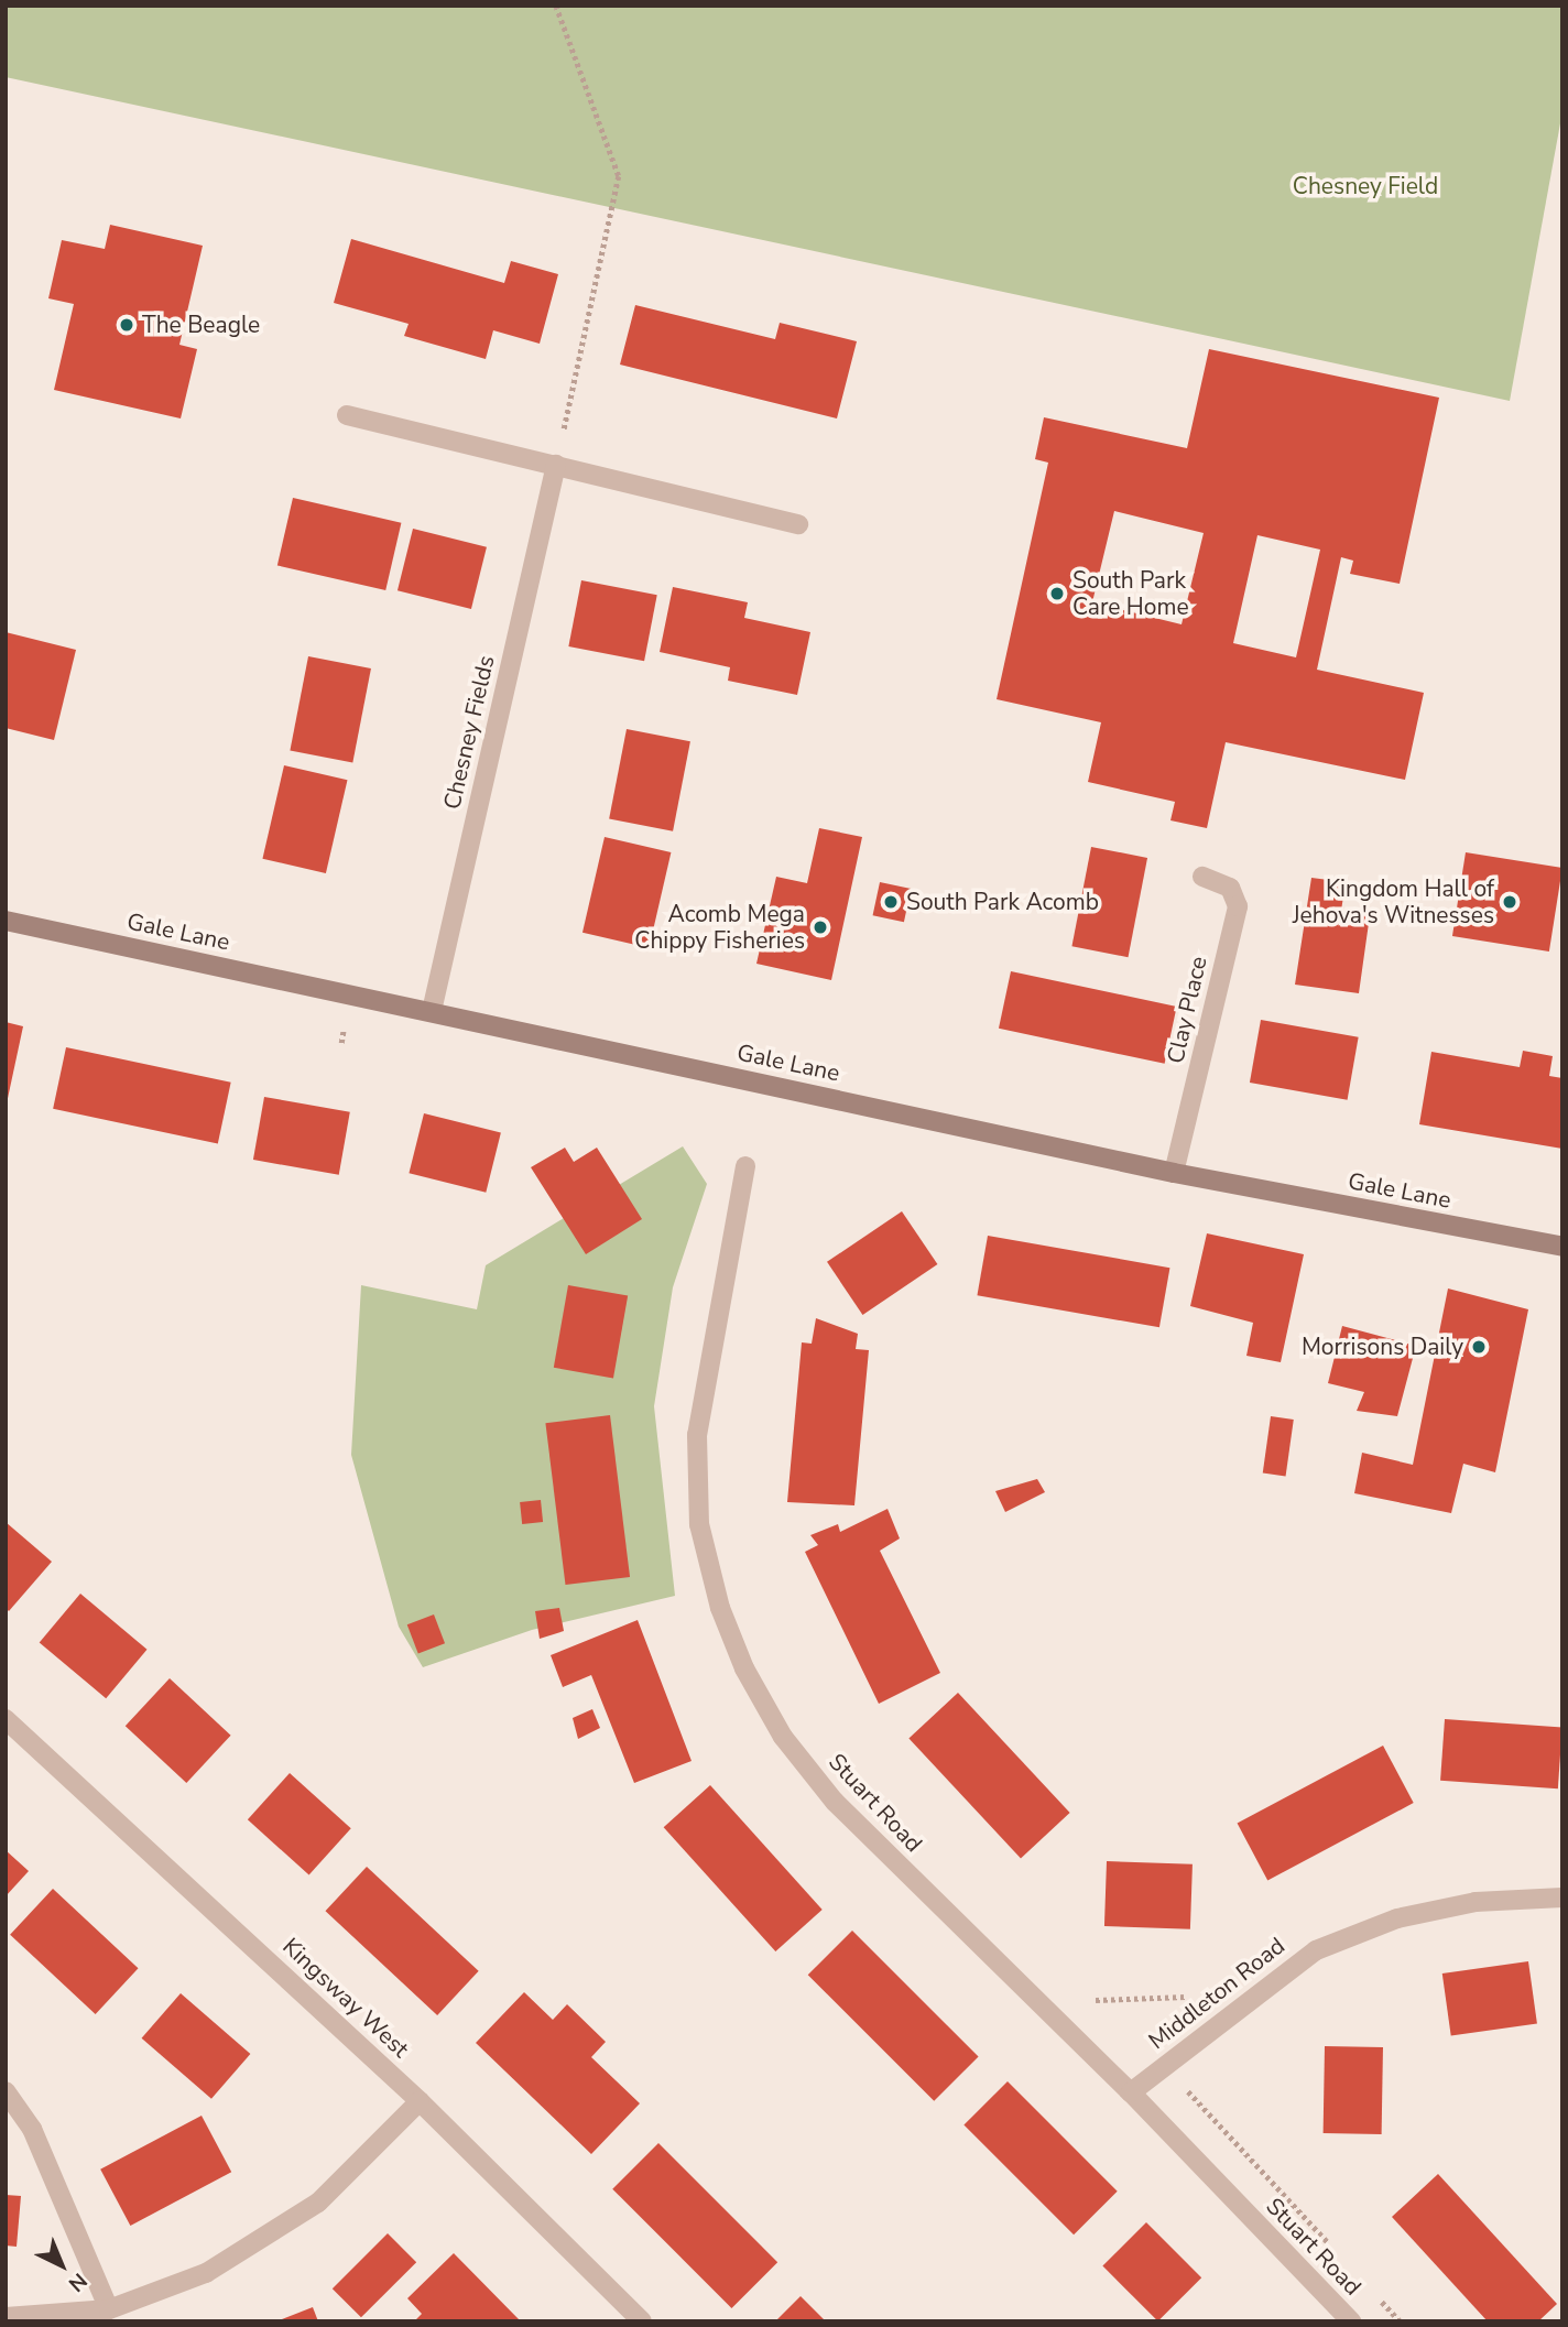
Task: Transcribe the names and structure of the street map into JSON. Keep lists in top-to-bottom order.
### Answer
{
  "streets": {
    "street": [
      "Chesney Fields",
      "Gale Lane",
      "Clay Place",
      "Stuart Road",
      "Middleton Road",
      "Kingsway West"
    ]
  },
  "crossings": [
    ["Chesney Fields", "Gale Lane"],
    ["Gale Lane", "Clay Place"],
    ["Stuart Road", "Middleton Road"]
  ],
  "parks": ["Chesney Field"],
  "places": [
    "The Beagle",
    "South Park Care Home",
    "South Park Acomb",
    "Kingdom Hall of Jehova's Witnesses",
    "Acomb Mega Chippy Fisheries",
    "Morrisons Daily"
  ],
  "north": "bottom right"
}
